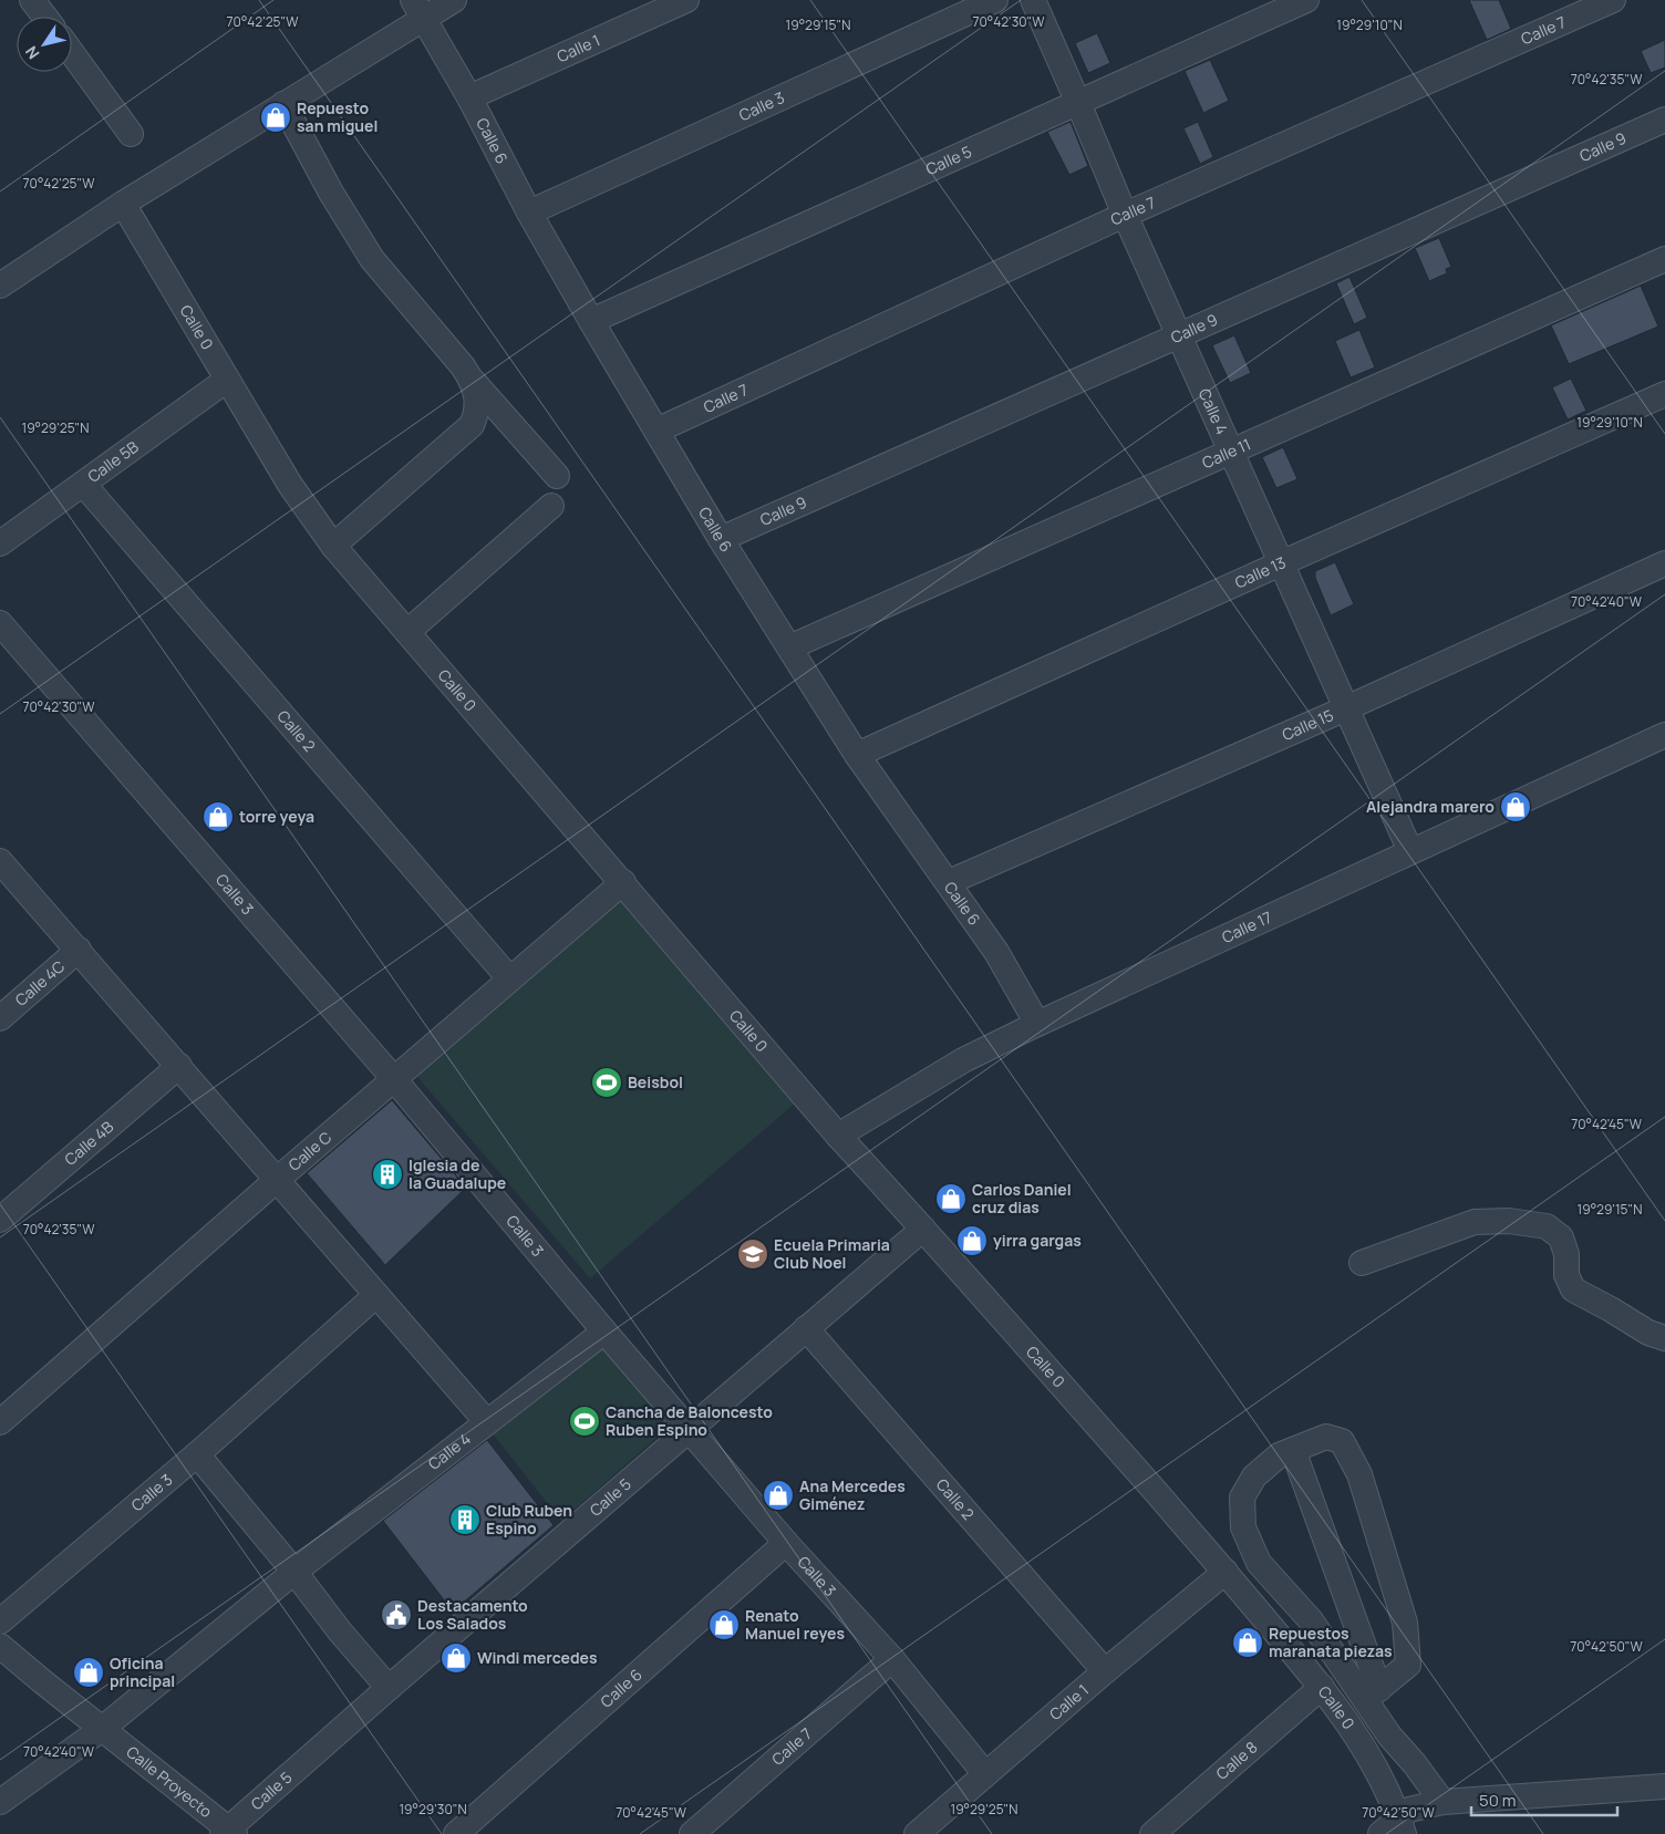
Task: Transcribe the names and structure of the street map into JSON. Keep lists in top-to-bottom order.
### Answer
{
  "streets": {
    "street": [
      "Calle 7",
      "Calle 1",
      "Calle 3",
      "Calle 6",
      "Calle 9",
      "Calle 5",
      "Calle 0",
      "Calle 4",
      "Calle 11",
      "Calle 5B",
      "Calle 13",
      "Calle 15",
      "Calle 2",
      "Calle 17",
      "Calle 4C",
      "Calle 4B",
      "Calle C",
      "Calle 8",
      "Calle Proyecto"
    ]
  },
  "crossings": [
    ["Calle 7", "Calle 3"],
    ["Calle 7", "Calle 6"],
    ["Calle 7", "Calle 4"],
    ["Calle 1", "Calle 3"],
    ["Calle 1", "Calle 6"],
    ["Calle 1", "Calle 0"],
    ["Calle 1", "Calle 2"],
    ["Calle 3", "Calle 6"],
    ["Calle 3", "Calle 5"],
    ["Calle 3", "Calle 4"],
    ["Calle 3", "Calle C"],
    ["Calle 6", "Calle 9"],
    ["Calle 6", "Calle 5"],
    ["Calle 6", "Calle 11"],
    ["Calle 6", "Calle 13"],
    ["Calle 6", "Calle 15"],
    ["Calle 6", "Calle 17"],
    ["Calle 9", "Calle 4"],
    ["Calle 5", "Calle 0"],
    ["Calle 5", "Calle 4"],
    ["Calle 5", "Calle 2"],
    ["Calle 5", "Calle Proyecto"],
    ["Calle 0", "Calle 5B"],
    ["Calle 0", "Calle 17"],
    ["Calle 0", "Calle C"],
    ["Calle 0", "Calle 8"],
    ["Calle 4", "Calle 11"],
    ["Calle 4", "Calle 13"],
    ["Calle 4", "Calle 15"],
    ["Calle 4", "Calle 17"],
    ["Calle 4", "Calle Proyecto"],
    ["Calle 5B", "Calle 2"],
    ["Calle 2", "Calle C"]
  ],
  "places": {
    "shop": [
      "Repuesto san miguel",
      "Alejandra marero",
      "torre yeya",
      "Carlos Daniel cruz dias",
      "yirra gargas",
      "Ana Mercedes Giménez",
      "Renato Manuel reyes",
      "Repuestos maranata piezas",
      "Windi mercedes",
      "Oficina principal"
    ],
    "sports": ["Beisbol", "Cancha de Baloncesto Ruben Espino"],
    "building": ["Iglesia de la Guadalupe", "Club Ruben Espino"],
    "school or university": ["Ecuela Primaria Club Noel"],
    "public building": ["Destacamento Los Salados"]
  },
  "scale_bar": "50 m",
  "north": "bottom left",
  "coordinates": [
    "70°42'25\"W",
    "70°42'30\"W",
    "19°29'15\"N",
    "19°29'10\"N",
    "70°42'35\"W",
    "19°29'25\"N",
    "70°42'40\"W",
    "70°42'45\"W",
    "70°42'50\"W",
    "19°29'30\"N"
  ]
}
